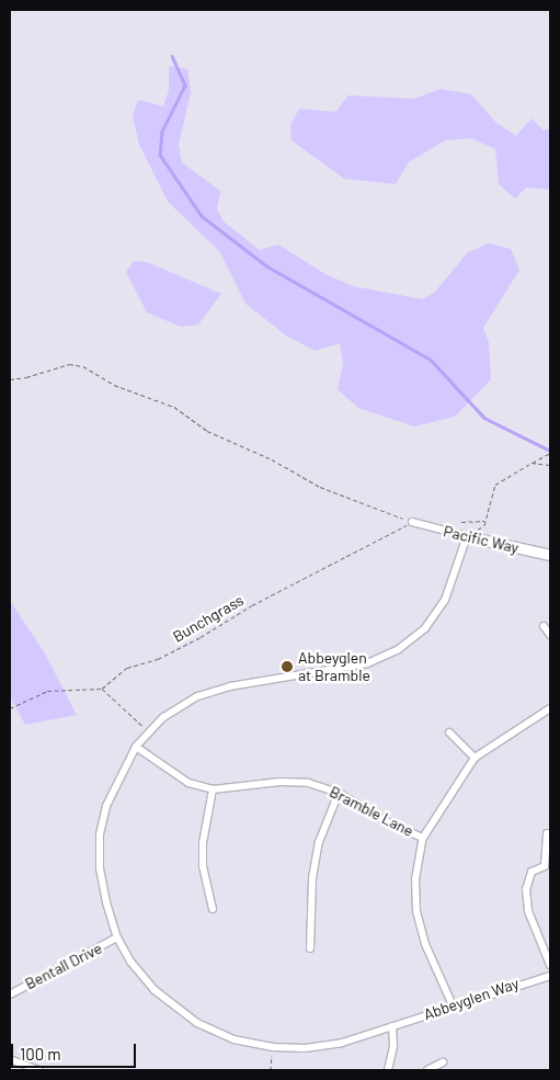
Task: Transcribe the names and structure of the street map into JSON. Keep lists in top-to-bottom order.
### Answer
{
  "streets": {
    "street": [
      "Pacific Way",
      "Bramble Lane",
      "Bentall Drive",
      "Abbeyglen Way"
    ],
    "path": ["Bunchgrass"]
  },
  "crossings": [
    ["Pacific Way", "Bunchgrass"],
    ["Pacific Way", "Abbeyglen Way"],
    ["Bramble Lane", "Abbeyglen Way"],
    ["Bentall Drive", "Abbeyglen Way"]
  ],
  "places": ["Abbeyglen at Bramble"],
  "scale_bar": "100 m"
}
